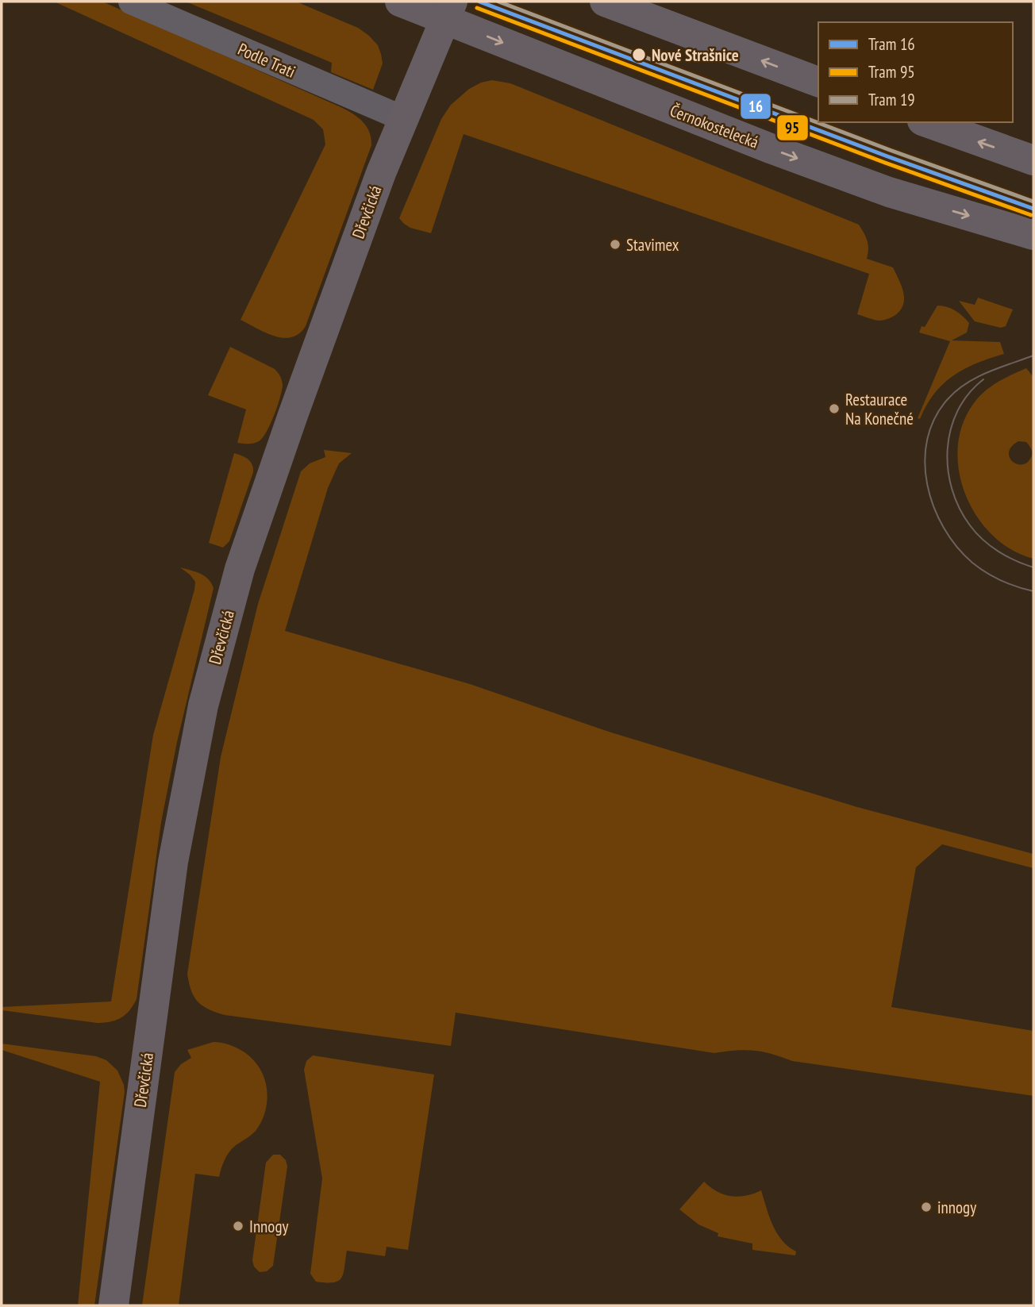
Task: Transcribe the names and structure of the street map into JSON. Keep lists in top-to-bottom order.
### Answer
{
  "streets": {
    "main road": ["Černokostelecká", "Dřevčická"],
    "street": ["Podle Trati"]
  },
  "crossings": [
    ["Podle Trati", "Dřevčická"],
    ["Černokostelecká", "Dřevčická"]
  ],
  "places": [
    "Nové Strašnice",
    "Stavimex",
    "Restaurace Na Konečné",
    "innogy",
    "Innogy"
  ],
  "lines": ["tram line 16", "tram line 19", "tram line 95"],
  "legend": ["Tram 16", "Tram 95", "Tram 19"]
}
